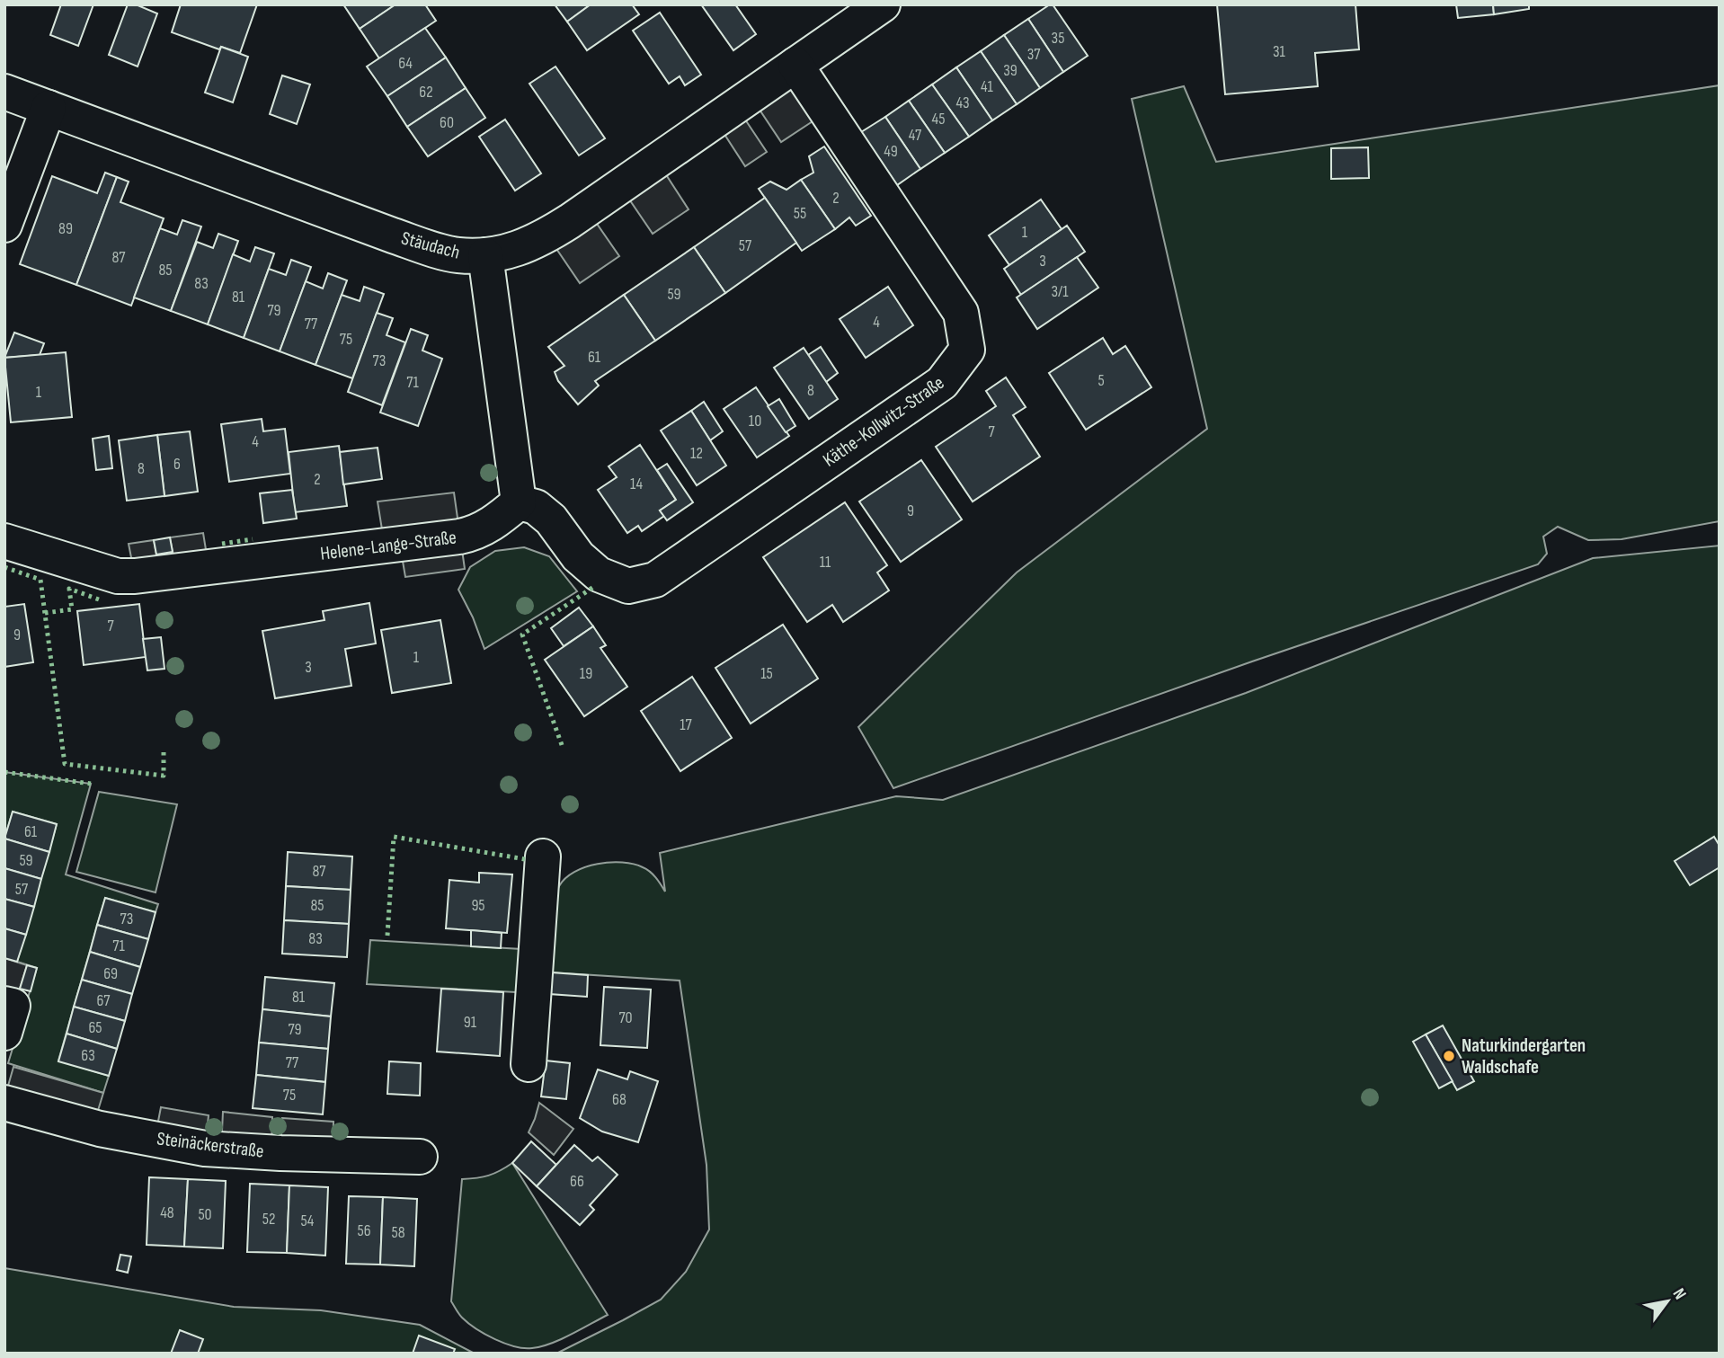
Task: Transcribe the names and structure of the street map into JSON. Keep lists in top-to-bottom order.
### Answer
{
  "streets": {
    "street": [
      "Stäudach",
      "Käthe-Kollwitz-Straße",
      "Helene-Lange-Straße",
      "Steinäckerstraße"
    ]
  },
  "crossings": [
    ["Stäudach", "Käthe-Kollwitz-Straße"],
    ["Käthe-Kollwitz-Straße", "Helene-Lange-Straße"]
  ],
  "places": ["Naturkindergarten Waldschafe"],
  "house_numbers": [
    "35",
    "31",
    "37",
    "64",
    "39",
    "41",
    "62",
    "43",
    "45",
    "60",
    "47",
    "49",
    "2",
    "55",
    "89",
    "1",
    "57",
    "87",
    "3",
    "85",
    "83",
    "3/1",
    "59",
    "81",
    "79",
    "4",
    "77",
    "75",
    "61",
    "73",
    "5",
    "71",
    "8",
    "1",
    "10",
    "7",
    "4",
    "12",
    "6",
    "8",
    "2",
    "14",
    "9",
    "11",
    "7",
    "9",
    "1",
    "3",
    "19",
    "15",
    "17",
    "61",
    "59",
    "87",
    "57",
    "85",
    "95",
    "73",
    "83",
    "71",
    "69",
    "81",
    "67",
    "70",
    "91",
    "65",
    "79",
    "63",
    "77",
    "75",
    "68",
    "66",
    "48",
    "50",
    "52",
    "54",
    "56",
    "58"
  ],
  "north": "top right"
}
